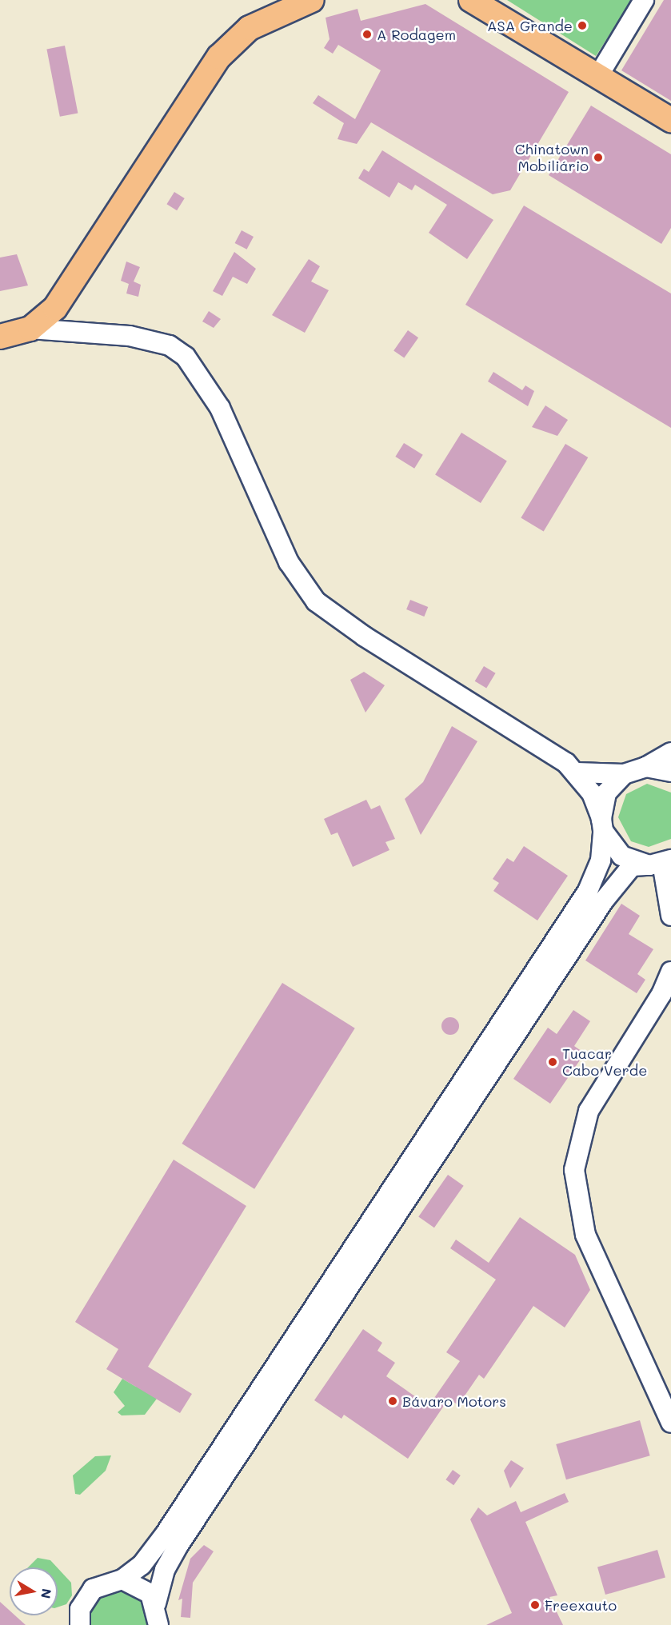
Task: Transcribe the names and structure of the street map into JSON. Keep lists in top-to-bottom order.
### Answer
{
  "places": [
    "ASA Grande",
    "A Rodagem",
    "Chinatown Mobiliário",
    "Tuacar Cabo Verde",
    "Bávaro Motors",
    "Freexauto"
  ],
  "north": "right"
}
